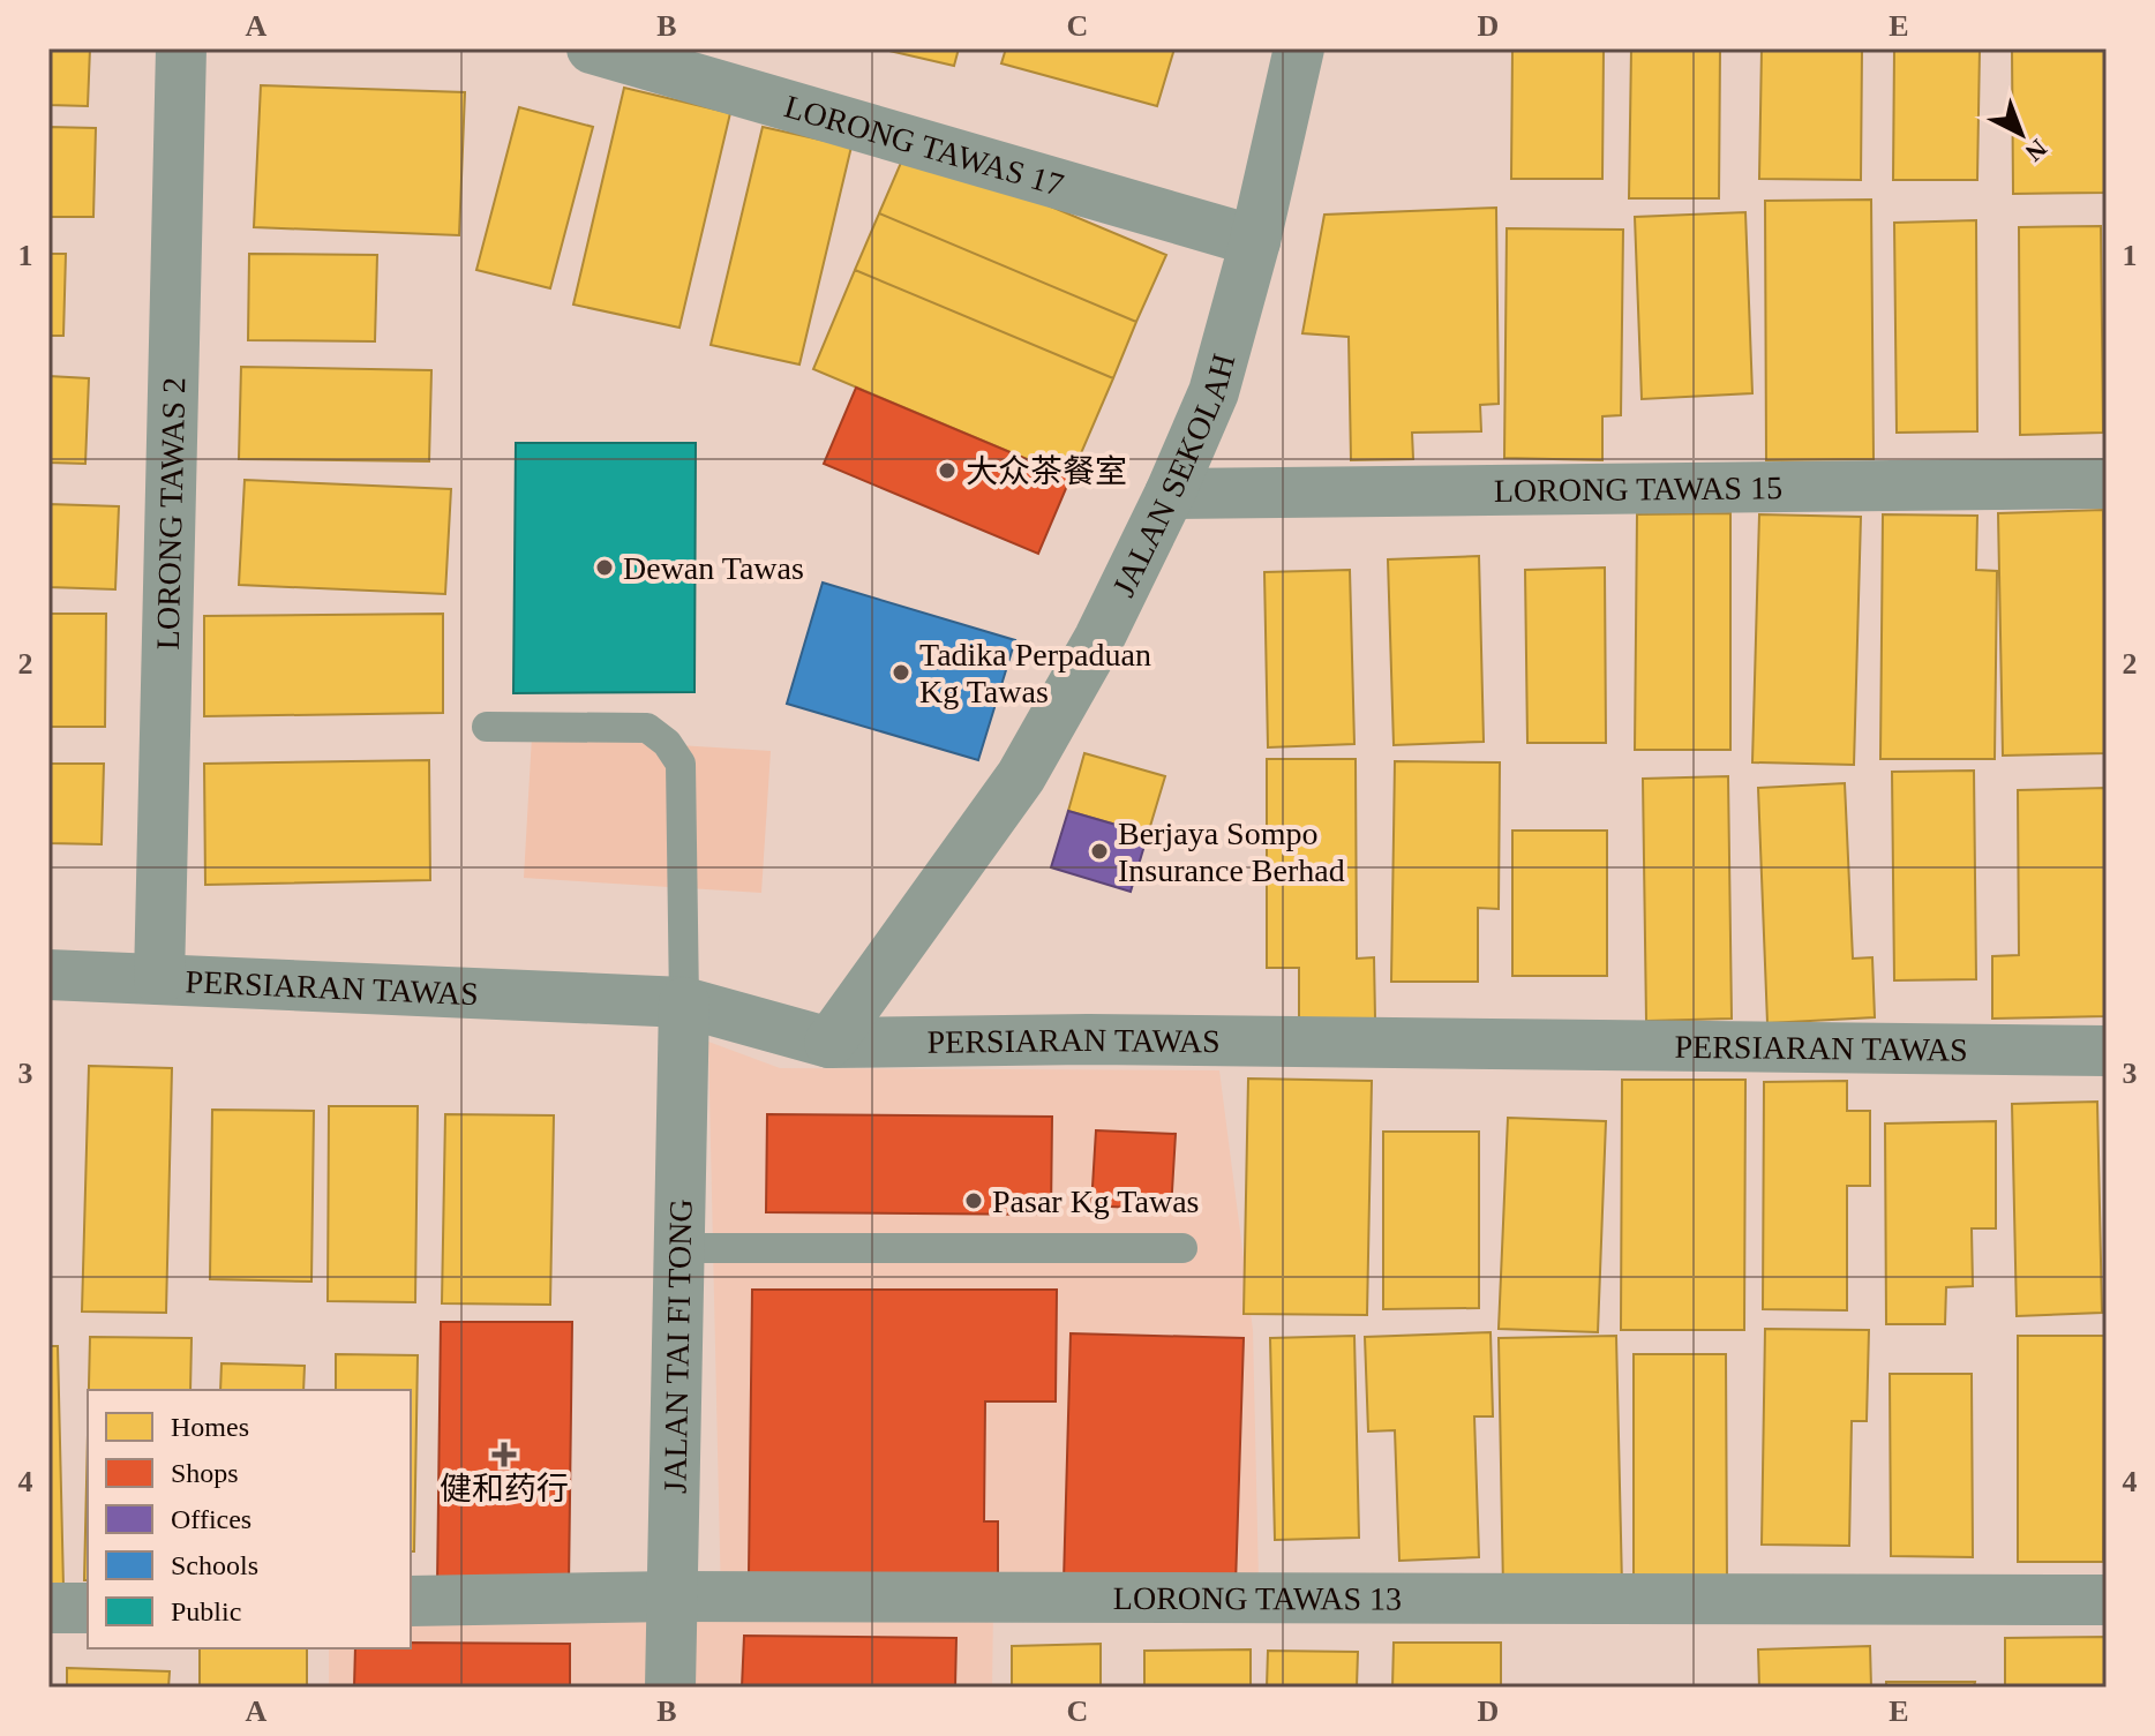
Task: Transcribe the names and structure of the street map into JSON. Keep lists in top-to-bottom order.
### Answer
{
  "streets": {
    "street": [
      "LORONG TAWAS 17",
      "JALAN SEKOLAH",
      "LORONG TAWAS 15",
      "LORONG TAWAS 2",
      "PERSIARAN TAWAS",
      "JALAN TAI FI TONG",
      "LORONG TAWAS 13"
    ]
  },
  "crossings": [
    ["LORONG TAWAS 17", "JALAN SEKOLAH"],
    ["JALAN SEKOLAH", "LORONG TAWAS 15"],
    ["JALAN SEKOLAH", "PERSIARAN TAWAS"],
    ["LORONG TAWAS 2", "PERSIARAN TAWAS"],
    ["PERSIARAN TAWAS", "JALAN TAI FI TONG"],
    ["JALAN TAI FI TONG", "LORONG TAWAS 13"]
  ],
  "places": {
    "other": [
      "大众茶餐室",
      "Dewan Tawas",
      "Tadika Perpaduan Kg Tawas",
      "Berjaya Sompo Insurance Berhad",
      "Pasar Kg Tawas"
    ],
    "health": ["健和药行"]
  },
  "legend": [
    "Homes",
    "Shops",
    "Offices",
    "Schools",
    "Public"
  ],
  "north": "bottom right",
  "grid": {
    "columns": [
      "A",
      "B",
      "C",
      "D",
      "E"
    ],
    "rows": [
      "1",
      "2",
      "3",
      "4"
    ]
  }
}
